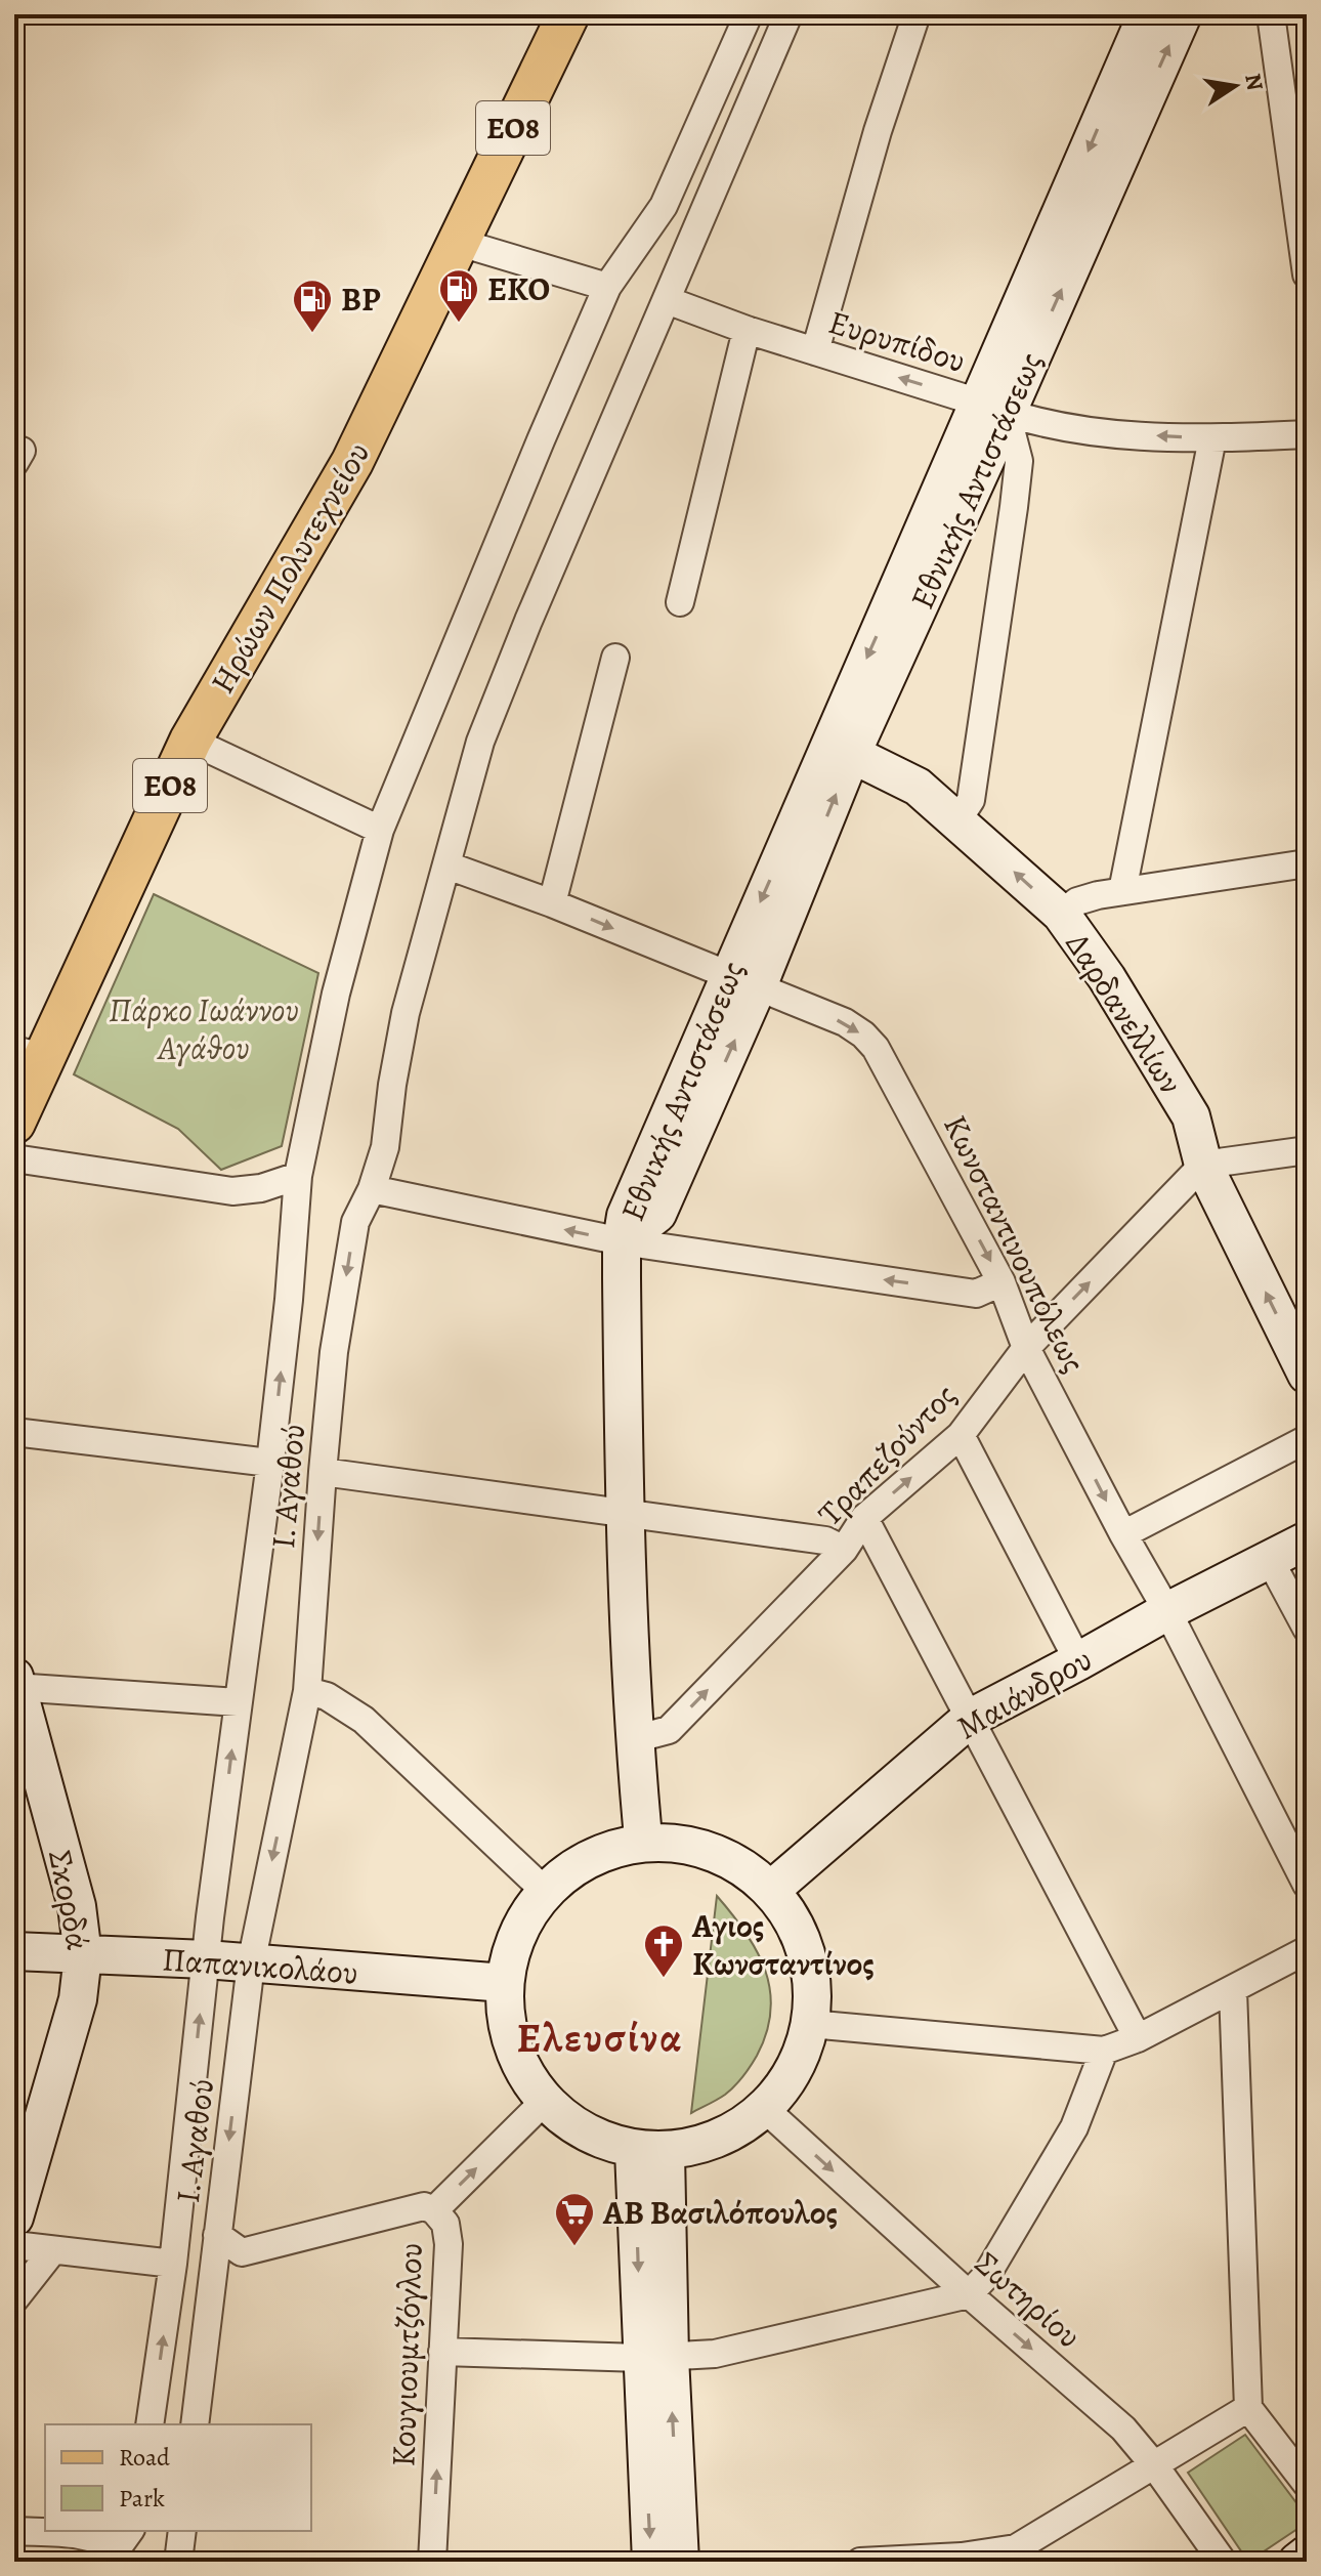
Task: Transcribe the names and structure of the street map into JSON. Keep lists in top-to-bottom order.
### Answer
{
  "streets": {
    "main road": ["ΕΟ8", "Ηρώων Πολυτεχνείου"],
    "street": [
      "Ευρυπίδου",
      "Εθνικής Αντιστάσεως",
      "Δαρδανελλίων",
      "Κωνσταντινουπόλεως",
      "Τραπεζούντος",
      "Ι. Αγαθού",
      "Μαιάνδρου",
      "Σκορδά",
      "Παπανικολάου",
      "Σωτηρίου",
      "Κουγιουμτζόγλου"
    ]
  },
  "crossings": [
    ["Ευρυπίδου", "Εθνικής Αντιστάσεως"],
    ["Ευρυπίδου", "Ι. Αγαθού"],
    ["Εθνικής Αντιστάσεως", "Δαρδανελλίων"],
    ["Εθνικής Αντιστάσεως", "Κωνσταντινουπόλεως"],
    ["Εθνικής Αντιστάσεως", "Τραπεζούντος"],
    ["Δαρδανελλίων", "Τραπεζούντος"],
    ["Κωνσταντινουπόλεως", "Τραπεζούντος"],
    ["Κωνσταντινουπόλεως", "Ι. Αγαθού"],
    ["Κωνσταντινουπόλεως", "Μαιάνδρου"],
    ["Ι. Αγαθού", "Παπανικολάου"],
    ["Σκορδά", "Παπανικολάου"]
  ],
  "one_way": [
    "Ευρυπίδου",
    "Δαρδανελλίων",
    "Τραπεζούντος",
    "Σωτηρίου"
  ],
  "districts": ["Ελευσίνα"],
  "parks": ["Πάρκο Ιωάννου Αγάθου"],
  "places": {
    "fuel station": ["EKO", "BP"],
    "church": ["Αγιος Κωνσταντίνος"],
    "supermarket": ["ΑΒ Βασιλόπουλος"]
  },
  "legend": ["Road", "Park"],
  "north": "right"
}
